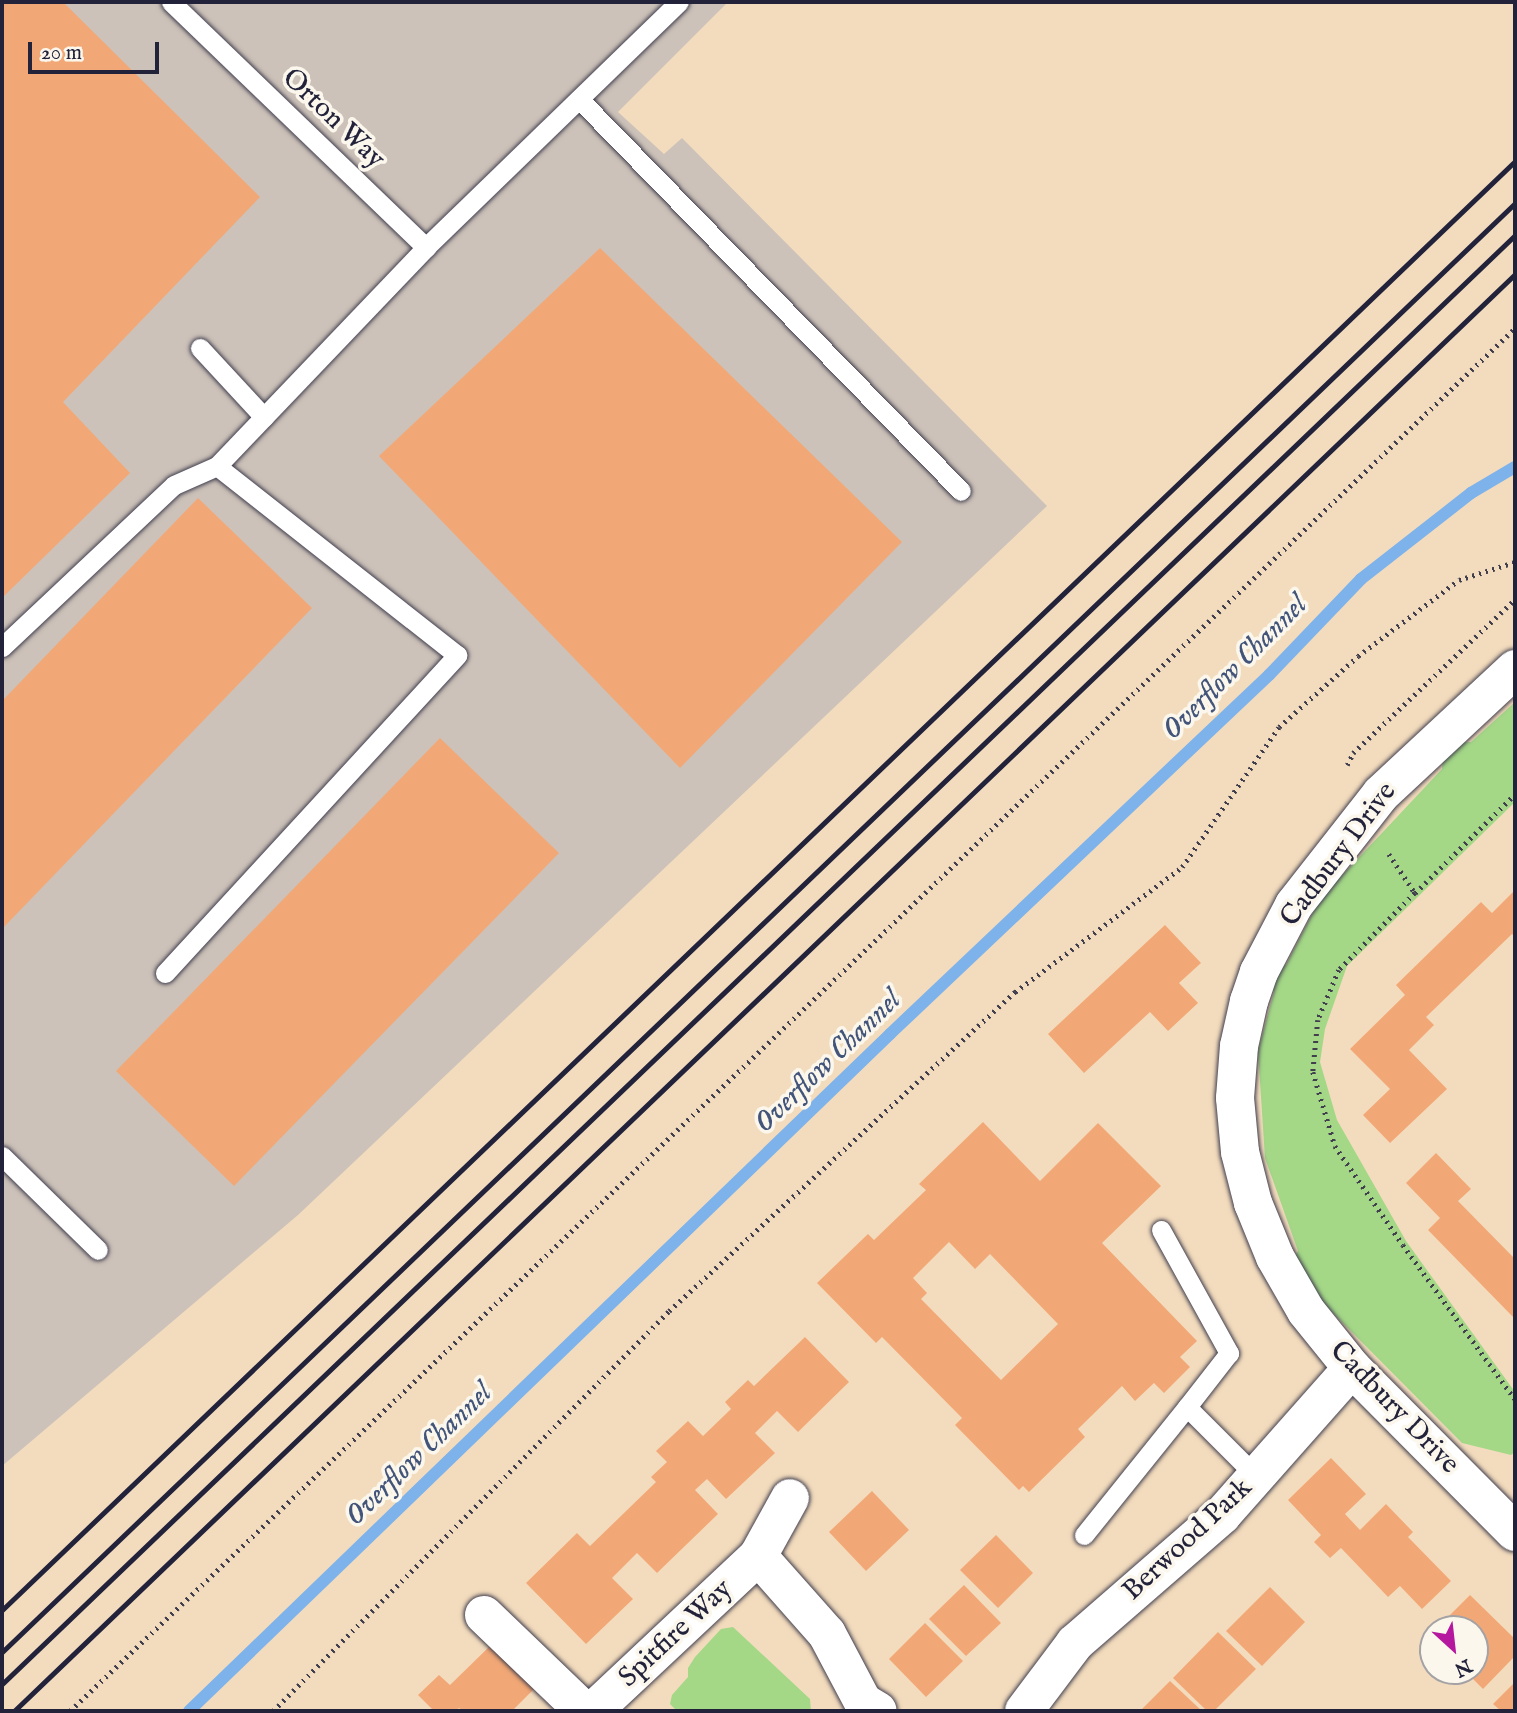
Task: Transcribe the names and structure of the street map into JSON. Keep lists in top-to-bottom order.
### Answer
{
  "streets": {
    "street": ["Cadbury Drive", "Berwood Park", "Spitfire Way"],
    "lane": ["Orton Way"]
  },
  "crossings": [
    ["Cadbury Drive", "Berwood Park"]
  ],
  "water": ["Overflow Channel"],
  "scale_bar": "20 m",
  "north": "bottom right"
}
